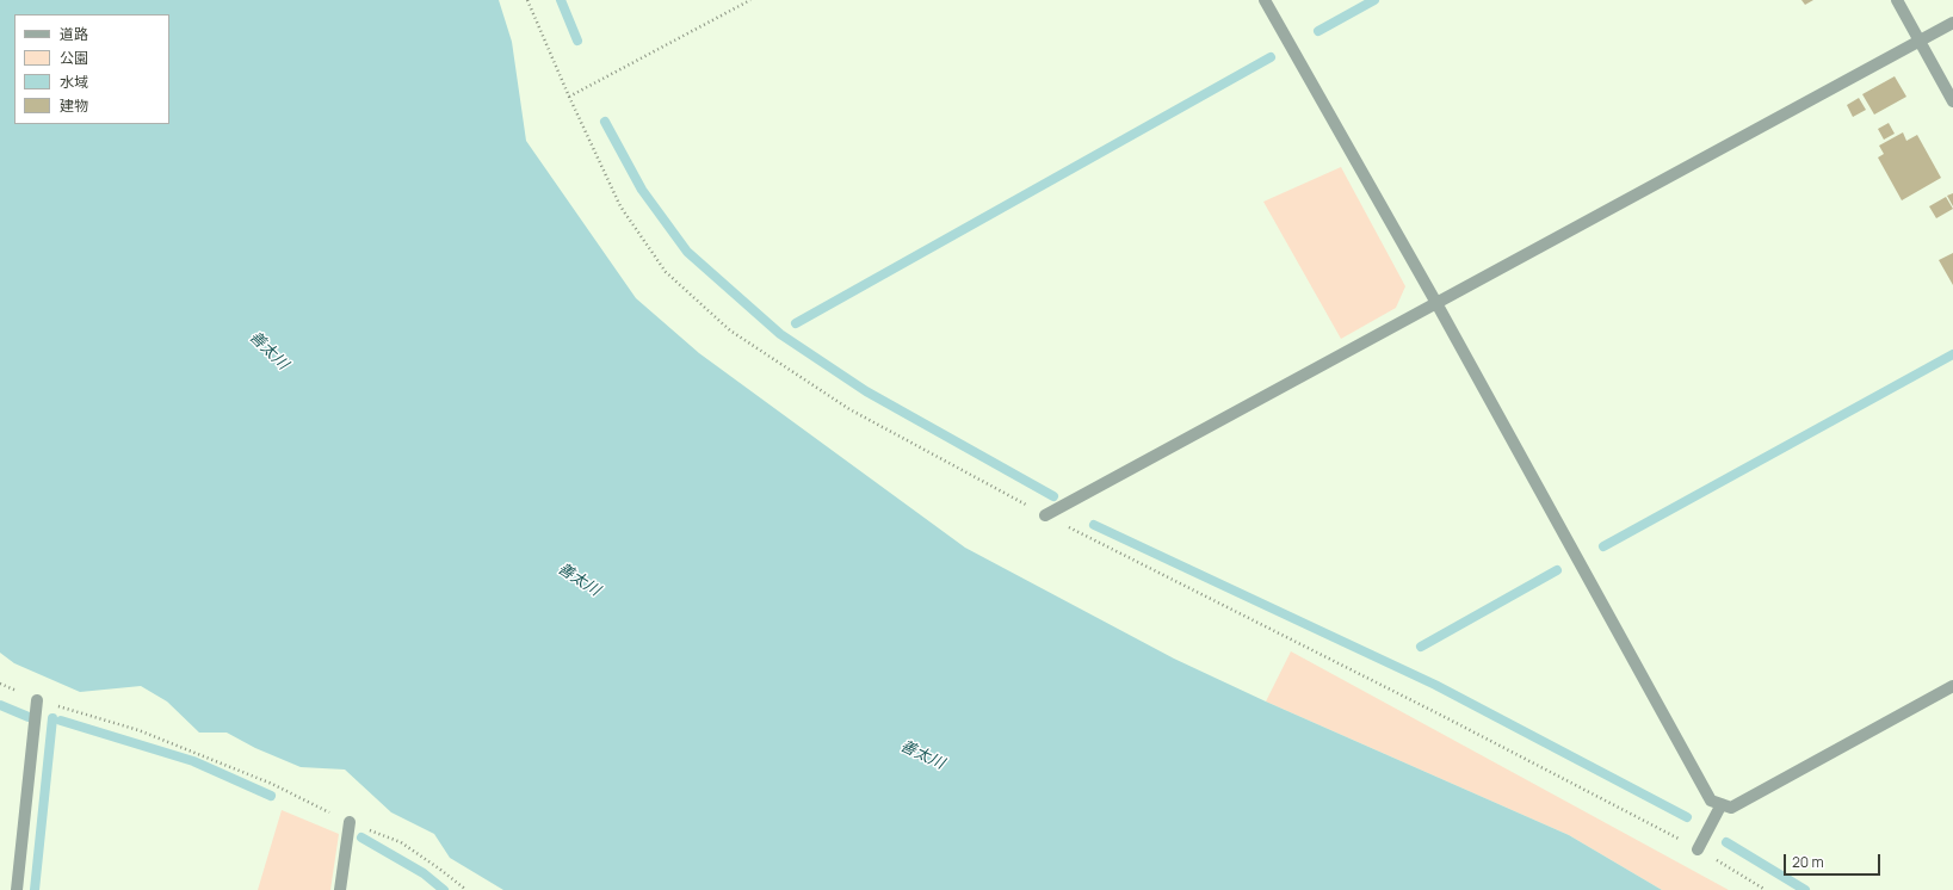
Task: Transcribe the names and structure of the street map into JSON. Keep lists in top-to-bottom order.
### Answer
{
  "water": ["善太川"],
  "legend": [
    "道路",
    "公園",
    "水域",
    "建物"
  ],
  "scale_bar": "20 m"
}
